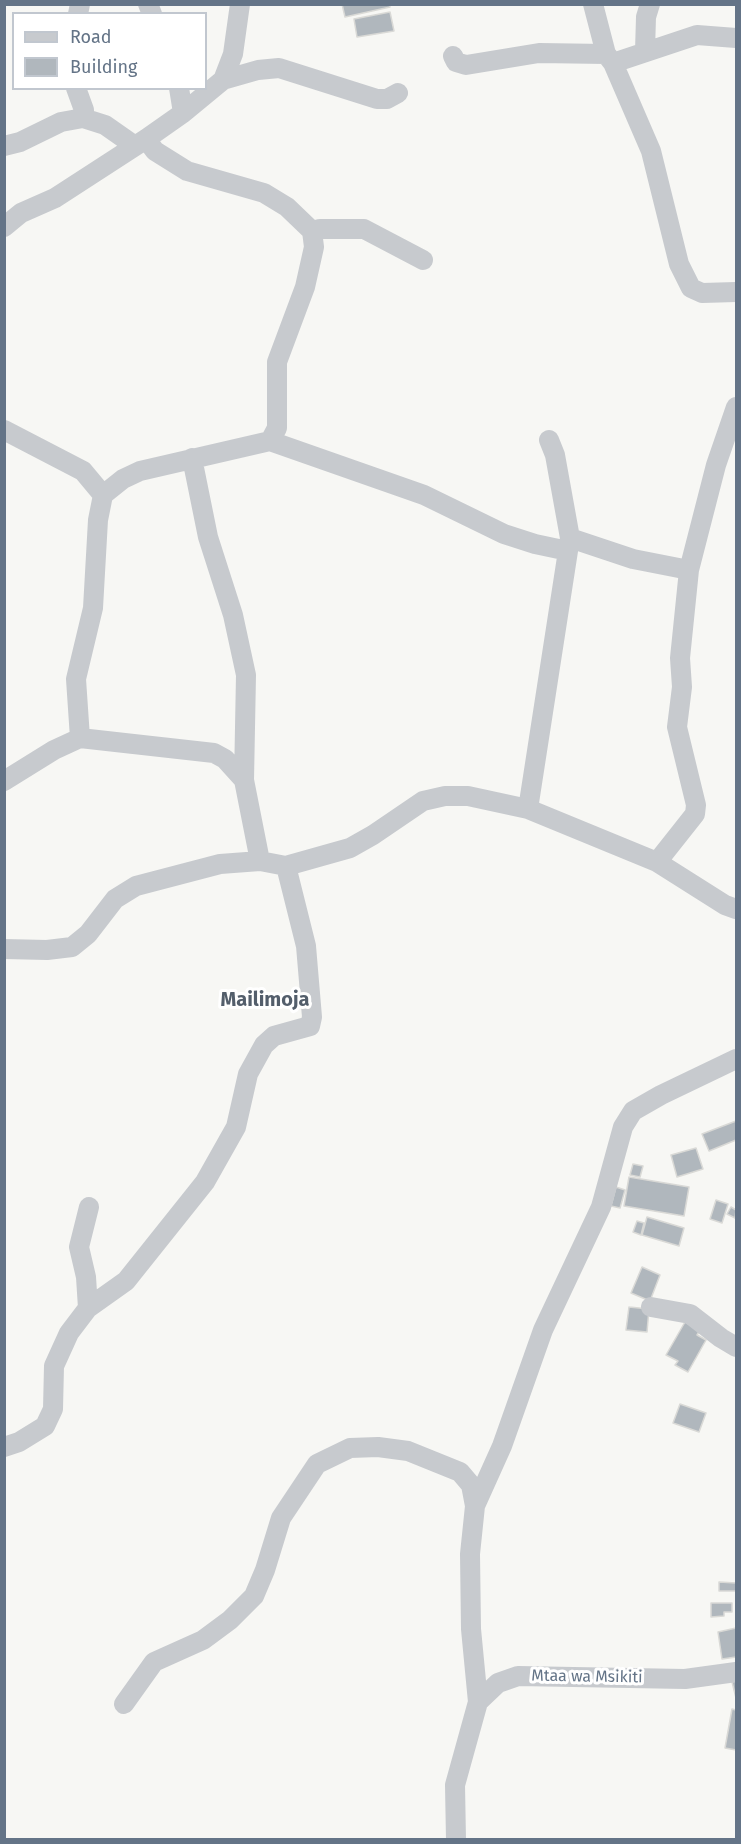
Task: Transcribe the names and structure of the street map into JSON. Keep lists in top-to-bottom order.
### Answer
{
  "streets": {
    "street": ["Mtaa wa Msikiti"]
  },
  "districts": ["Mailimoja"],
  "legend": ["Road", "Building"]
}
